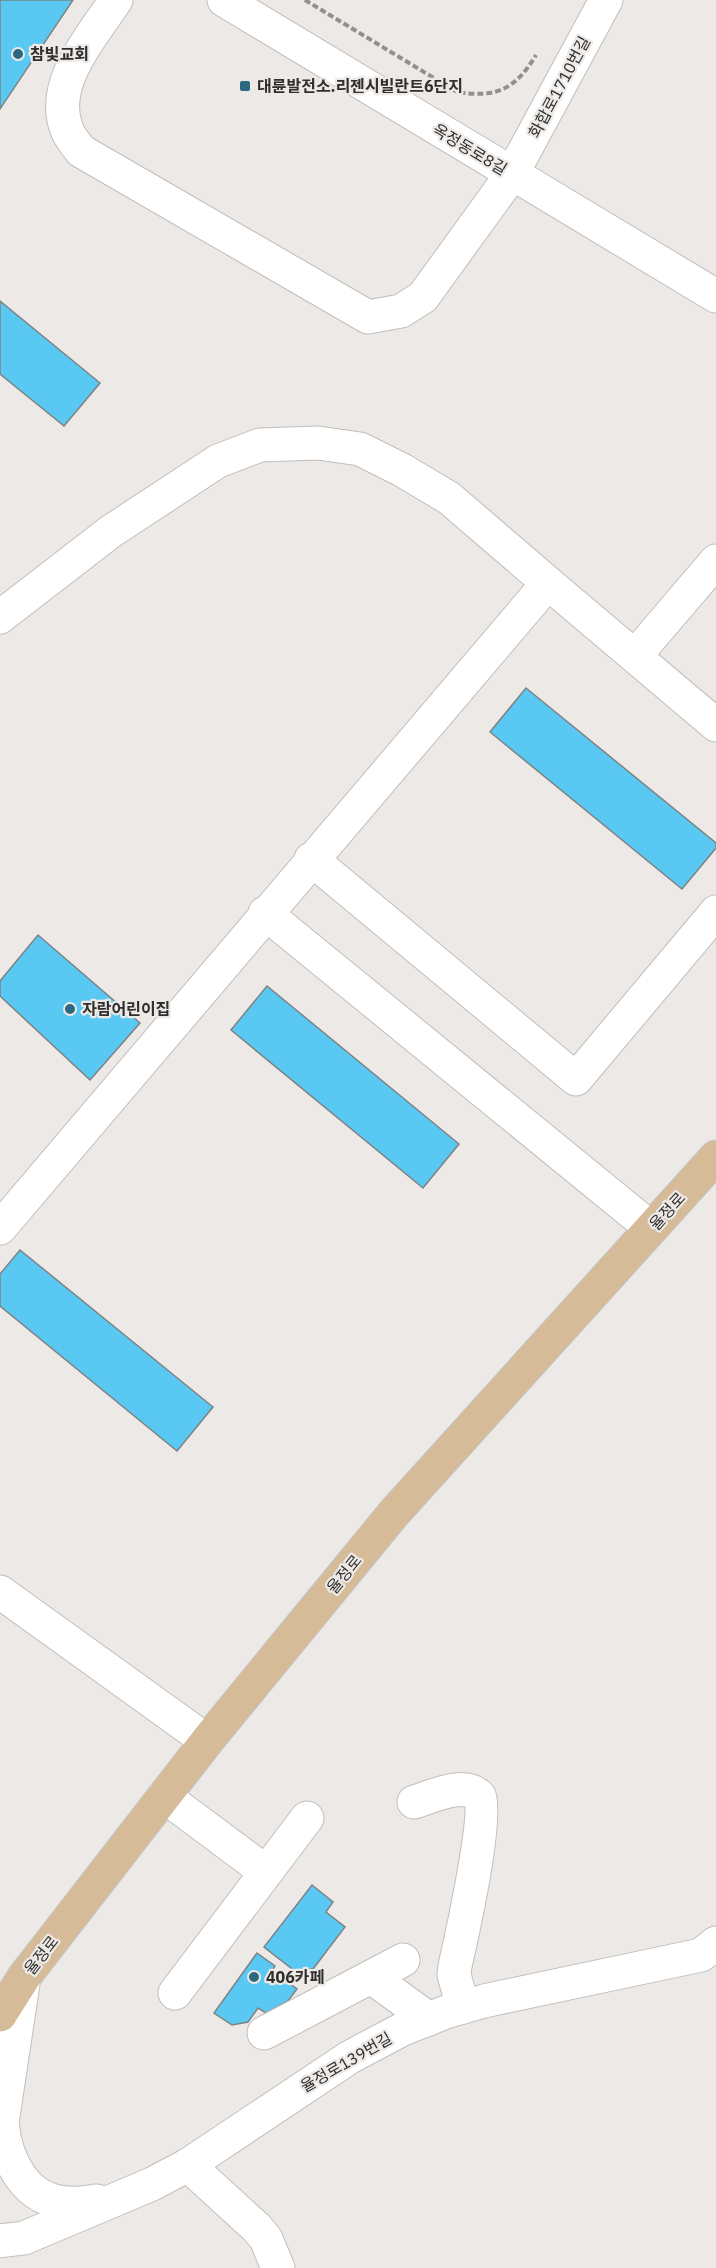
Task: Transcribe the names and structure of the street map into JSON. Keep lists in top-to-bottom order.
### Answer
{
  "streets": {
    "main road": ["율정로"],
    "street": ["화합로1710번길", "옥정동로8길", "율정로139번길"]
  },
  "crossings": [
    ["화합로1710번길", "옥정동로8길"]
  ],
  "places": {
    "other": ["참빛교회", "자람어린이집", "406카페"],
    "transit": ["대륜발전소.리젠시빌란트6단지"]
  }
}
